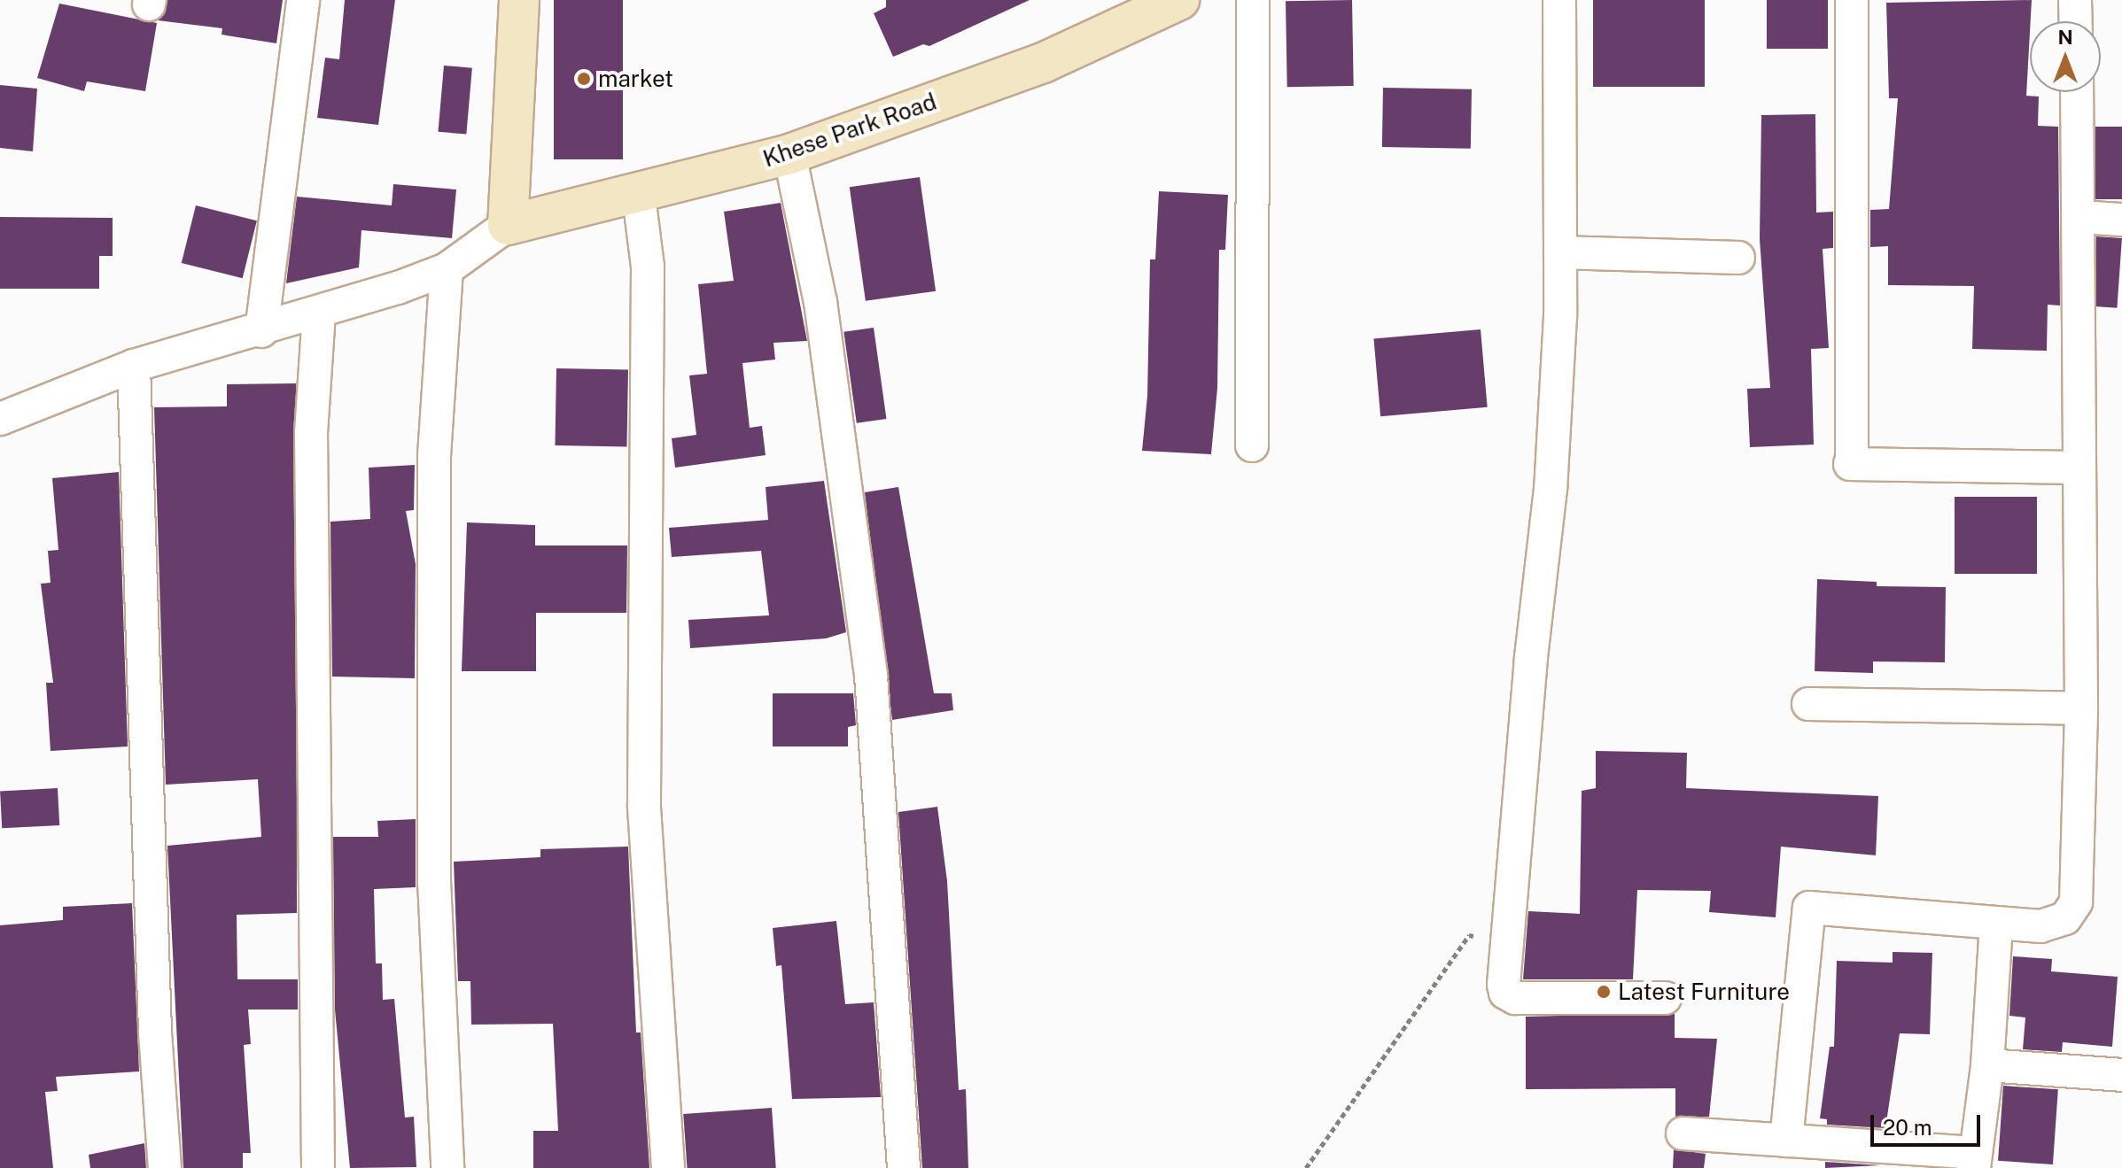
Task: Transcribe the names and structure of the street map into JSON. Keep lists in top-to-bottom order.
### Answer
{
  "streets": {
    "street": ["Khese Park Road"]
  },
  "places": ["market", "Latest Furniture"],
  "scale_bar": "20 m",
  "north": "top"
}
